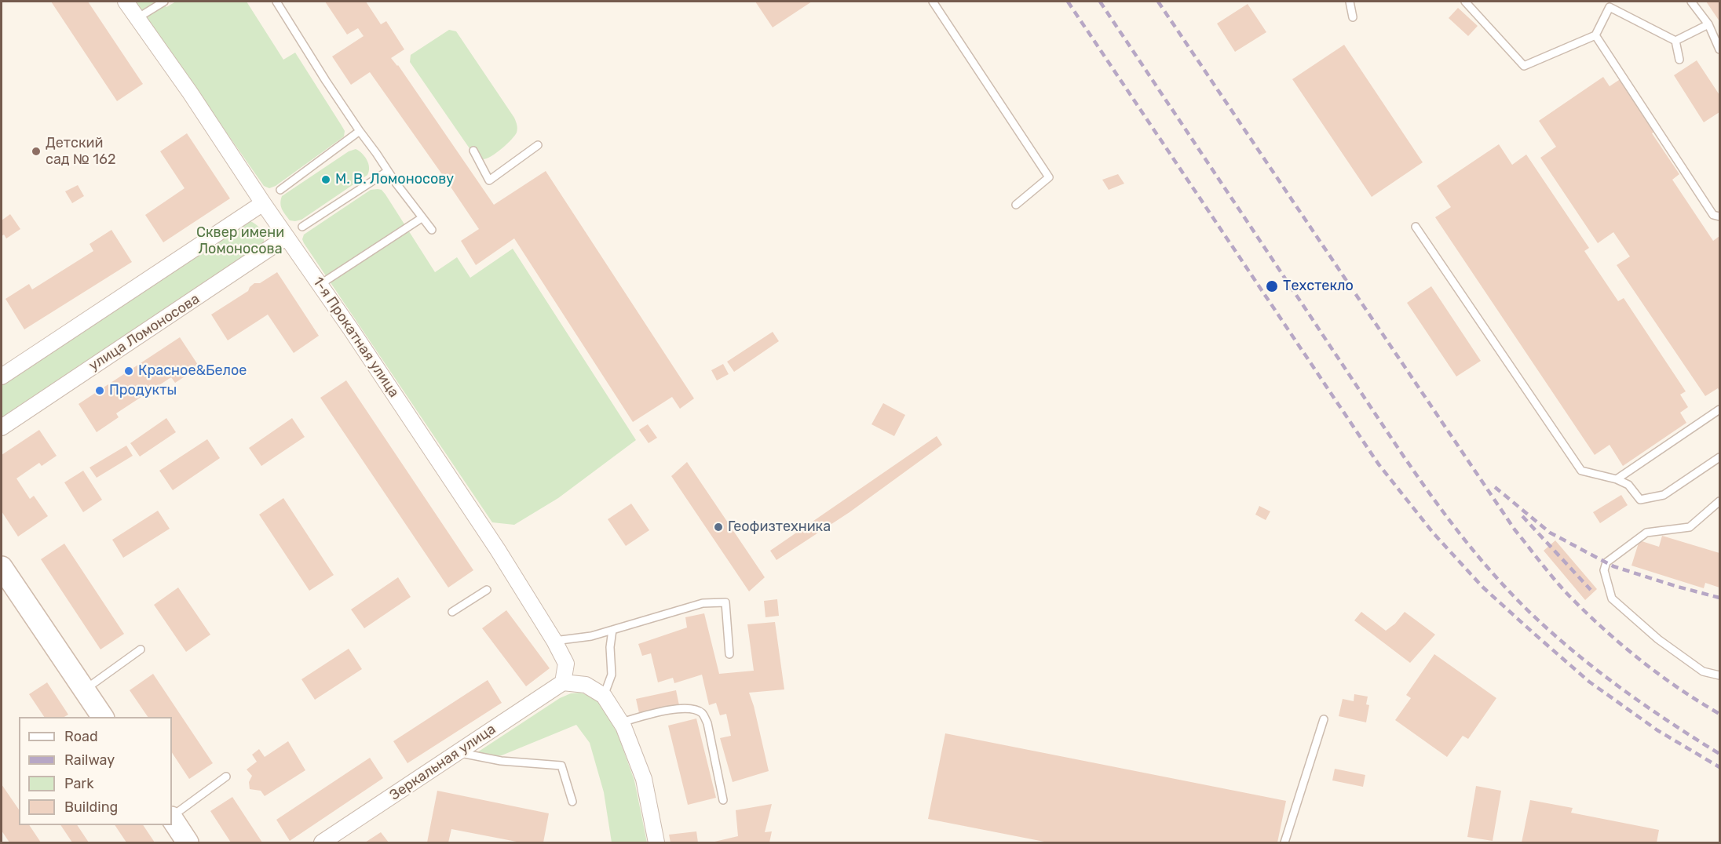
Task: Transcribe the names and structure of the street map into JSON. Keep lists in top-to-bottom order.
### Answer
{
  "streets": {
    "street": ["улица Ломоносова", "1-я Прокатная улица", "Зеркальная улица"]
  },
  "crossings": [
    ["улица Ломоносова", "1-я Прокатная улица"],
    ["1-я Прокатная улица", "Зеркальная улица"]
  ],
  "parks": ["Сквер имени Ломоносова"],
  "places": [
    "Детский сад № 162",
    "М. В. Ломоносову",
    "Техстекло",
    "Красное&Белое",
    "Продукты",
    "Геофизтехника"
  ],
  "legend": [
    "Road",
    "Railway",
    "Park",
    "Building"
  ]
}
